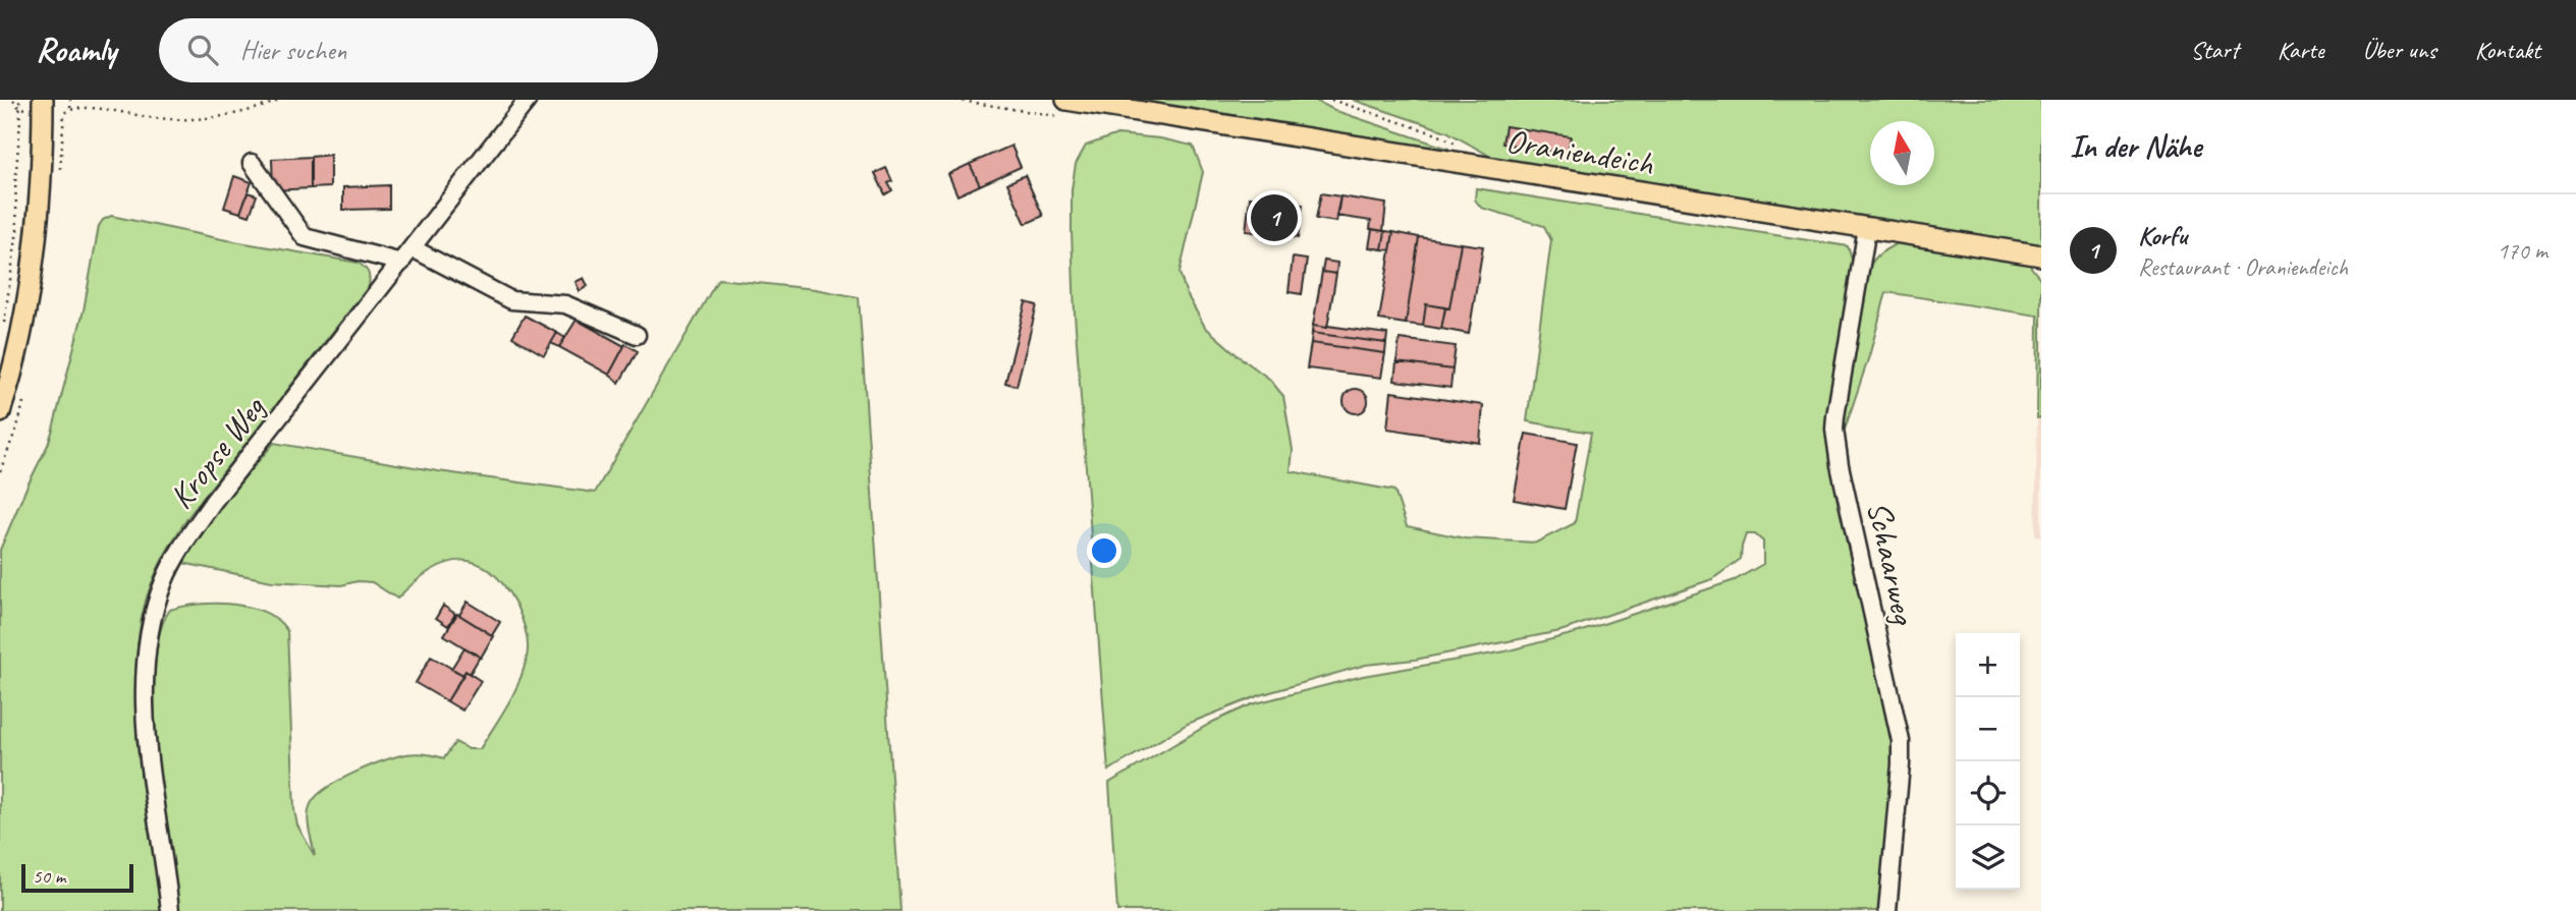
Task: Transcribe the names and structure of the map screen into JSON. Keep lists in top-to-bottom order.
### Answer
{
  "streets": {
    "main road": ["Oraniendeich"],
    "street": ["Kropse Weg", "Schaarweg"]
  },
  "crossings": [
    ["Oraniendeich", "Schaarweg"]
  ],
  "scale_bar": "50 m",
  "north": "top",
  "page": {
    "header": "Roamly",
    "search": "Hier suchen",
    "nav": [
      "Start",
      "Karte",
      "Über uns",
      "Kontakt"
    ],
    "heading": "In der Nähe",
    "pins": "1",
    "list": [
      {
        "mark": "1",
        "name": "Korfu",
        "note": "Restaurant · Oraniendeich",
        "value": "170 m"
      }
    ],
    "map_buttons": ["+", "−"],
    "scale": "50 m"
  }
}
